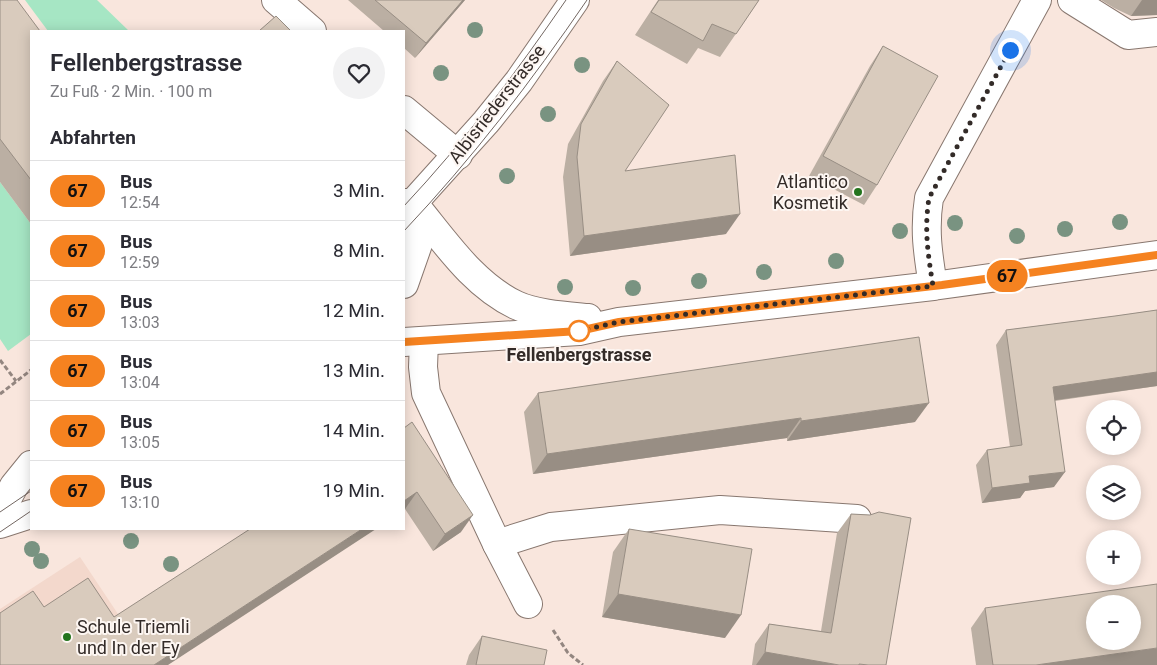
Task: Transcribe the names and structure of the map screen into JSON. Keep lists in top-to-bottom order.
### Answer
{
  "streets": {
    "street": ["Albisriederstrasse"]
  },
  "places": ["Atlantico Kosmetik", "Fellenbergstrasse", "Schule Triemli und In der Ey"],
  "lines": ["bus line 67"],
  "page": {
    "on_map": "67",
    "heading": [
      ["Fellenbergstrasse", "Zu Fuß · 2 Min. · 100 m"],
      "Abfahrten"
    ],
    "list": [
      {
        "mark": "67",
        "name": "Bus",
        "note": "12:54",
        "value": "3 Min."
      },
      {
        "mark": "67",
        "name": "Bus",
        "note": "12:59",
        "value": "8 Min."
      },
      {
        "mark": "67",
        "name": "Bus",
        "note": "13:03",
        "value": "12 Min."
      },
      {
        "mark": "67",
        "name": "Bus",
        "note": "13:04",
        "value": "13 Min."
      },
      {
        "mark": "67",
        "name": "Bus",
        "note": "13:05",
        "value": "14 Min."
      },
      {
        "mark": "67",
        "name": "Bus",
        "note": "13:10",
        "value": "19 Min."
      }
    ],
    "map_buttons": ["+", "−"]
  }
}
